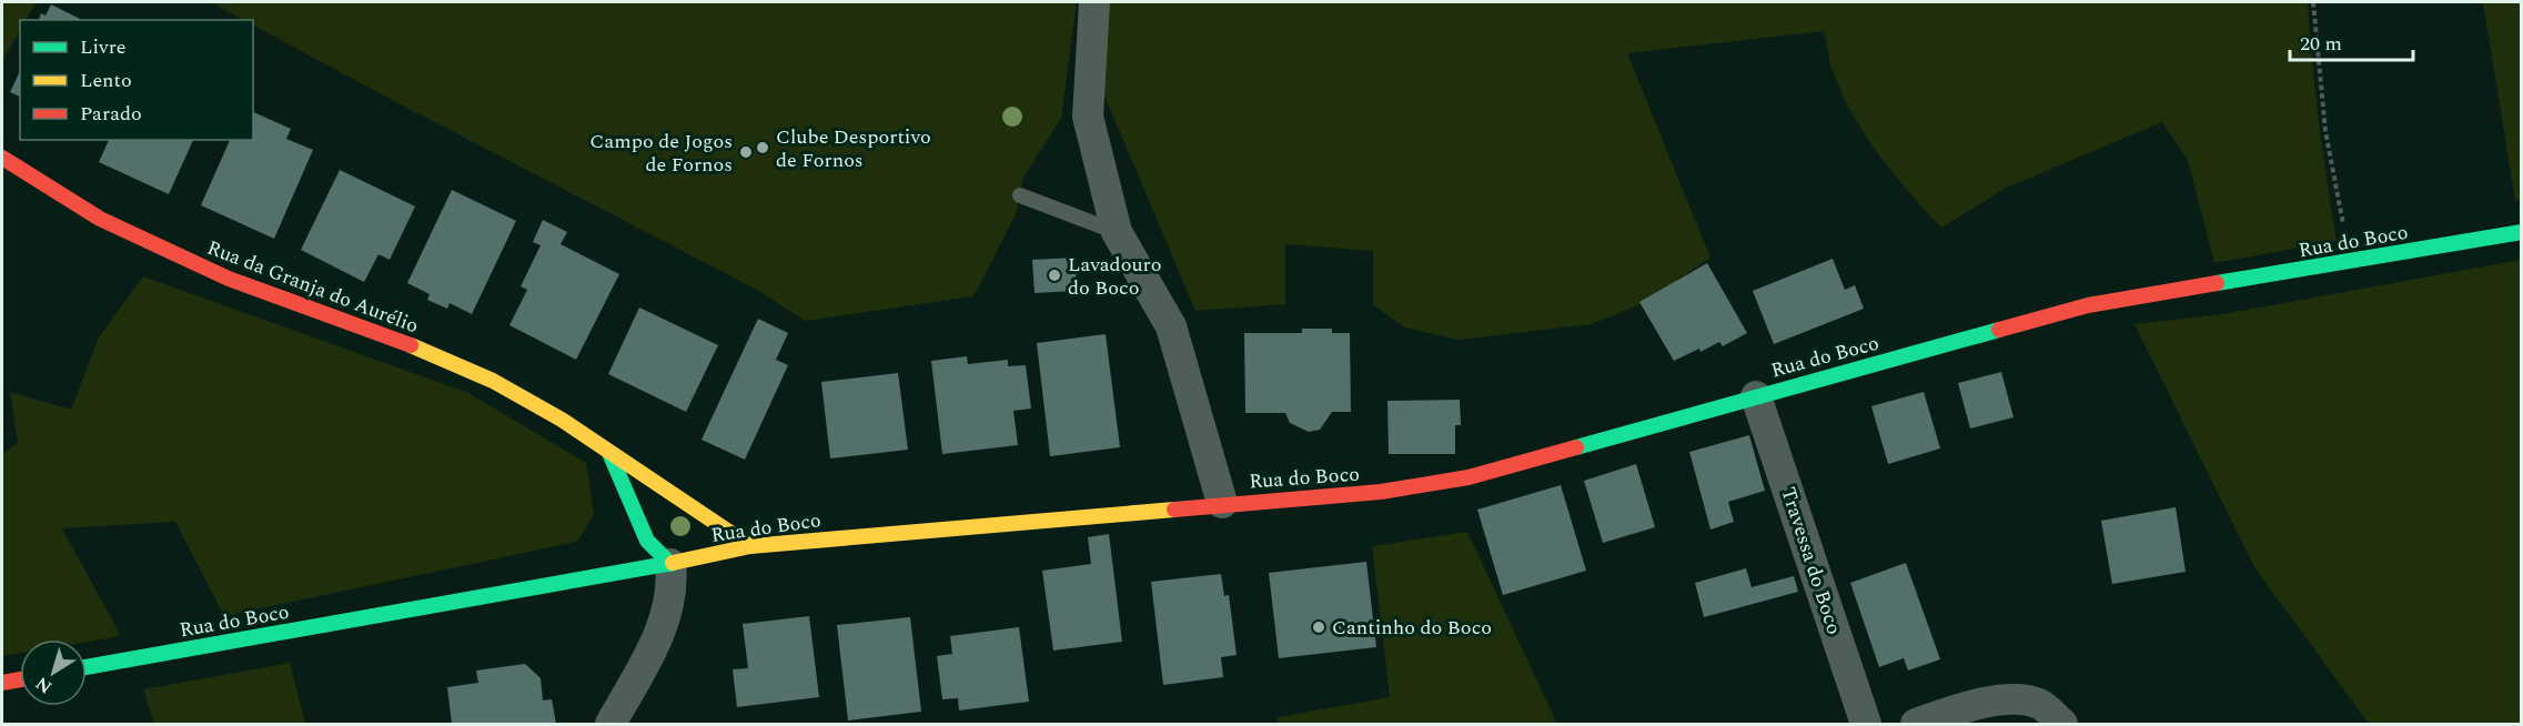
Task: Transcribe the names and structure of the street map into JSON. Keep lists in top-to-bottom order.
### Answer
{
  "streets": {
    "street": ["Rua do Boco", "Rua da Granja do Aurélio", "Travessa do Boco"]
  },
  "crossings": [
    ["Rua do Boco", "Rua da Granja do Aurélio"],
    ["Rua do Boco", "Travessa do Boco"]
  ],
  "places": [
    "Clube Desportivo de Fornos",
    "Campo de Jogos de Fornos",
    "Lavadouro do Boco",
    "Cantinho do Boco"
  ],
  "legend": ["Livre", "Lento", "Parado"],
  "scale_bar": "20 m",
  "north": "bottom left"
}
